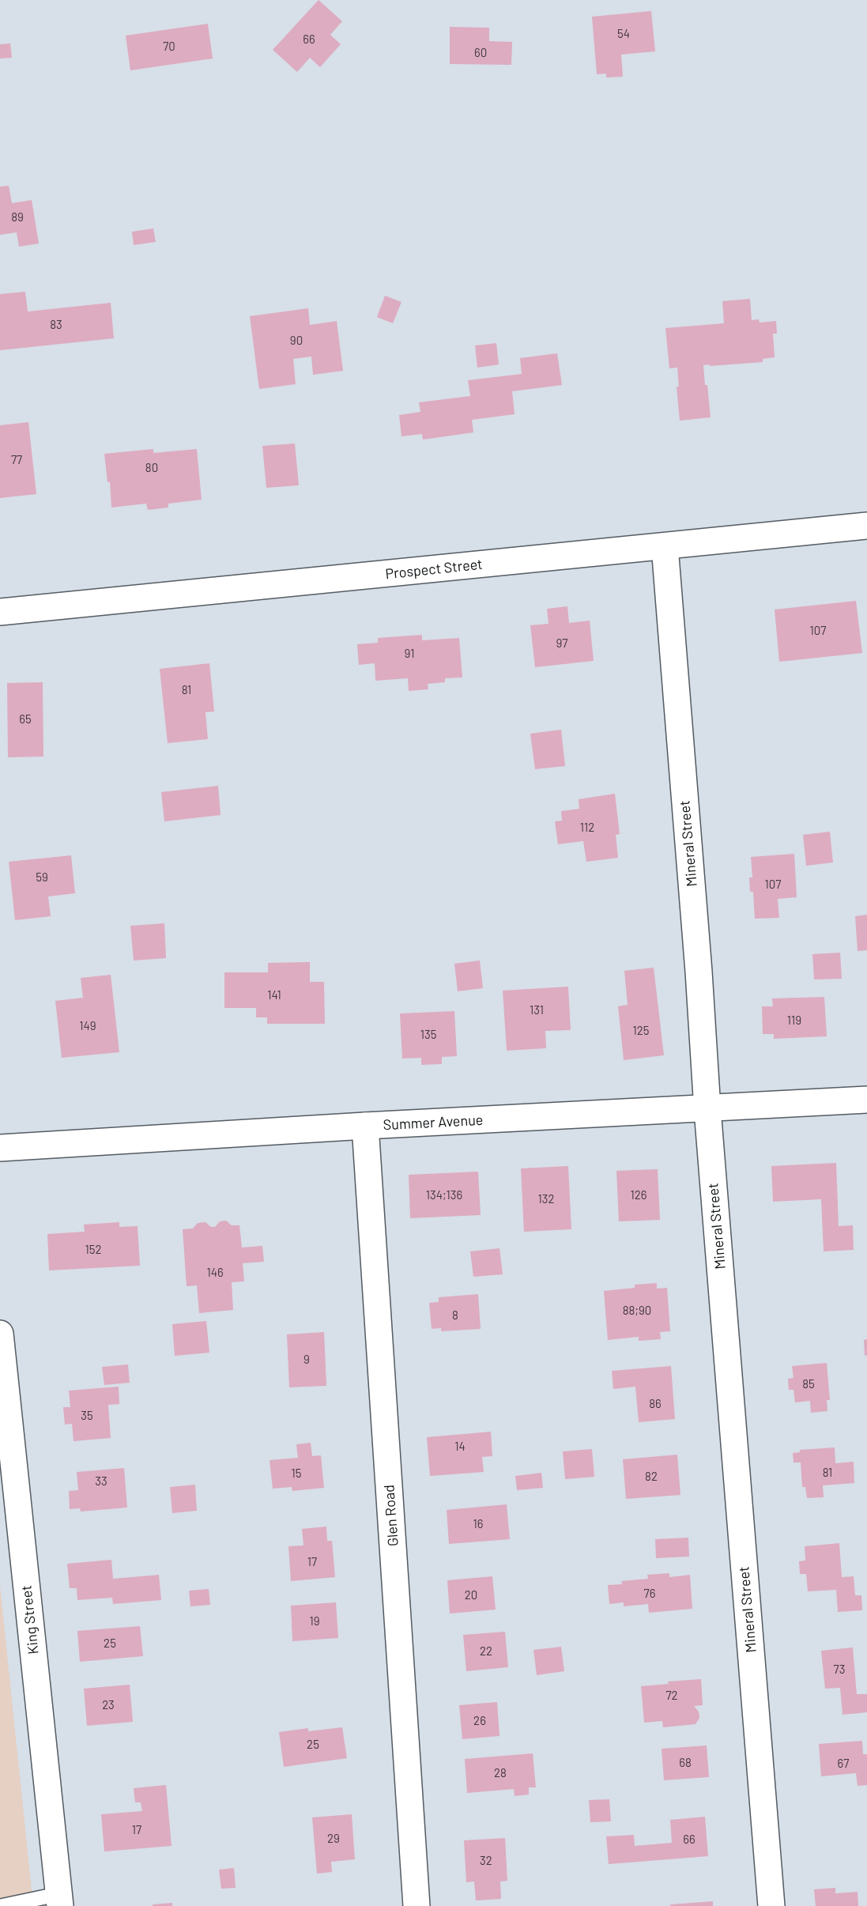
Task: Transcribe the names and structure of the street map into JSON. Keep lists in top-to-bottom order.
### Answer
{
  "streets": {
    "street": [
      "Prospect Street",
      "Mineral Street",
      "Summer Avenue",
      "Glen Road",
      "King Street"
    ]
  },
  "crossings": [
    ["Prospect Street", "Mineral Street"],
    ["Mineral Street", "Summer Avenue"],
    ["Summer Avenue", "Glen Road"]
  ],
  "house_numbers": [
    "54",
    "66",
    "70",
    "60",
    "89",
    "83",
    "90",
    "77",
    "80",
    "107",
    "97",
    "91",
    "81",
    "65",
    "112",
    "59",
    "107",
    "141",
    "131",
    "119",
    "149",
    "125",
    "135",
    "134;136",
    "126",
    "132",
    "152",
    "146",
    "88;90",
    "8",
    "9",
    "85",
    "86",
    "35",
    "14",
    "81",
    "15",
    "82",
    "33",
    "16",
    "17",
    "76",
    "20",
    "19",
    "25",
    "22",
    "73",
    "72",
    "23",
    "26",
    "25",
    "68",
    "67",
    "28",
    "17",
    "29",
    "66",
    "32"
  ]
}
